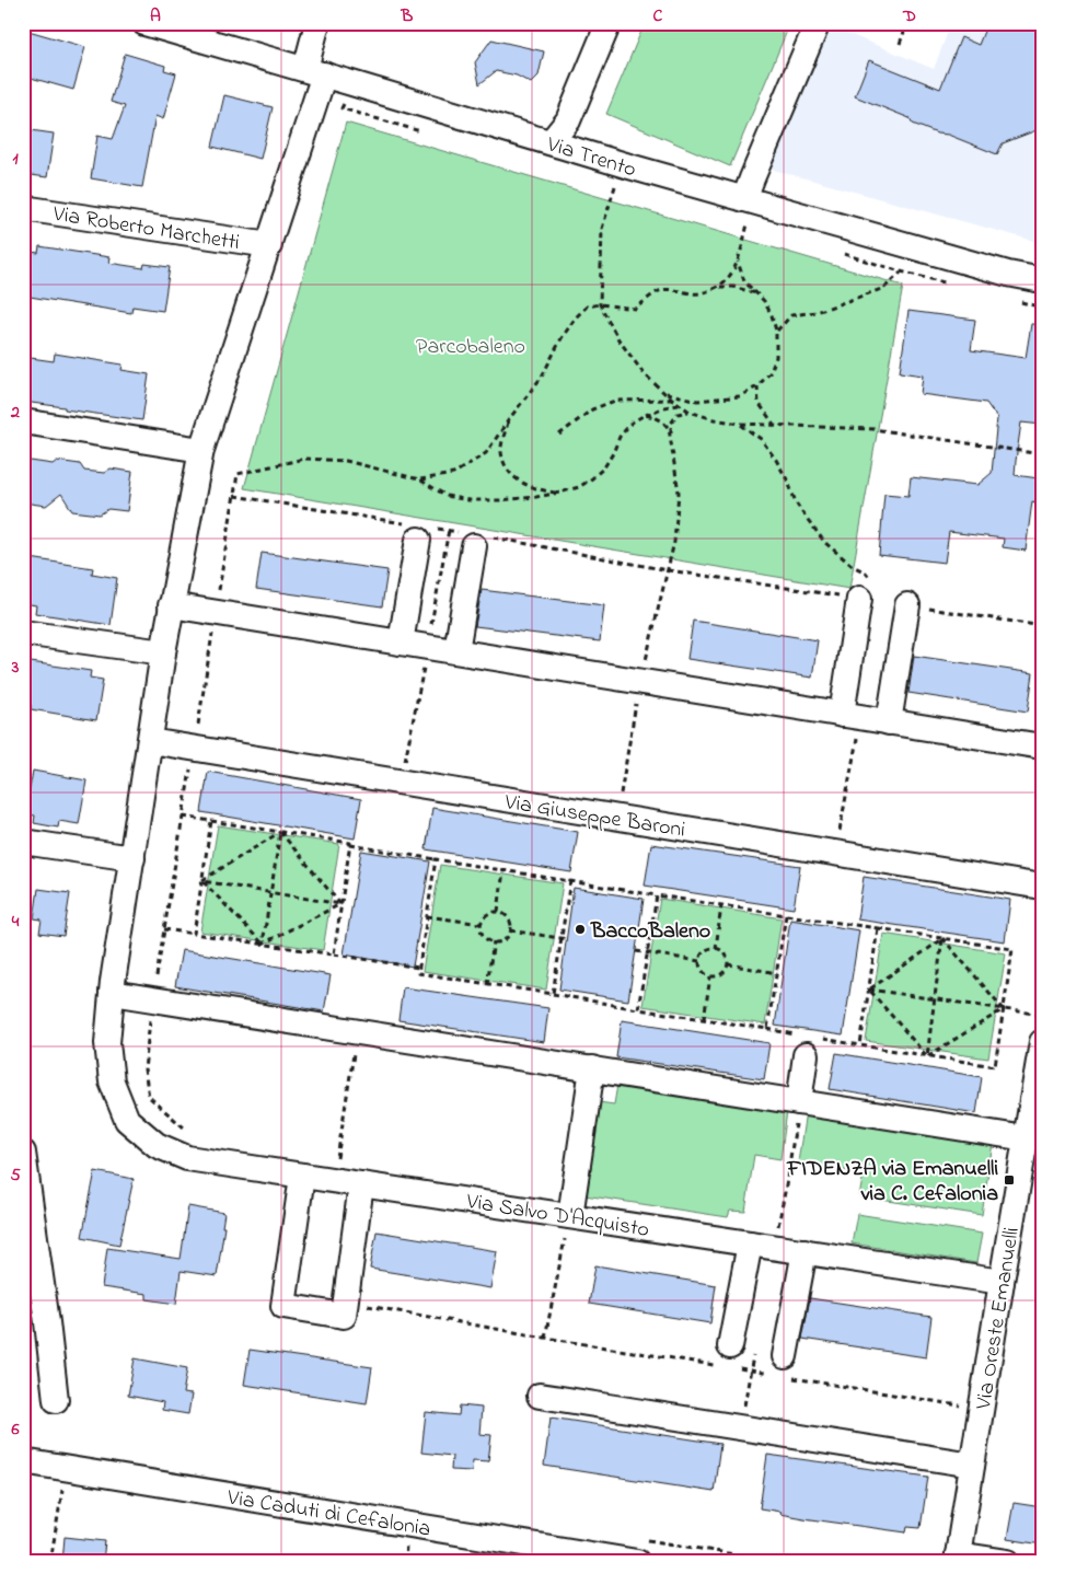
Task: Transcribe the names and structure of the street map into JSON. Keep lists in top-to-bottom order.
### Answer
{
  "streets": {
    "street": [
      "Via Trento",
      "Via Roberto Marchetti",
      "Via Giuseppe Baroni",
      "Via Salvo D'Acquisto",
      "Via Oreste Emanuelli",
      "Via Caduti di Cefalonia"
    ]
  },
  "crossings": [
    ["Via Trento", "Via Roberto Marchetti"],
    ["Via Roberto Marchetti", "Via Giuseppe Baroni"],
    ["Via Roberto Marchetti", "Via Salvo D'Acquisto"],
    ["Via Salvo D'Acquisto", "Via Oreste Emanuelli"]
  ],
  "parks": ["Parcobaleno"],
  "places": {
    "other": ["BaccoBaleno"],
    "transit": ["FIDENZA via Emanuelli via C. Cefalonia"]
  },
  "grid": {
    "columns": [
      "A",
      "B",
      "C",
      "D"
    ],
    "rows": [
      "1",
      "2",
      "3",
      "4",
      "5",
      "6"
    ]
  }
}
